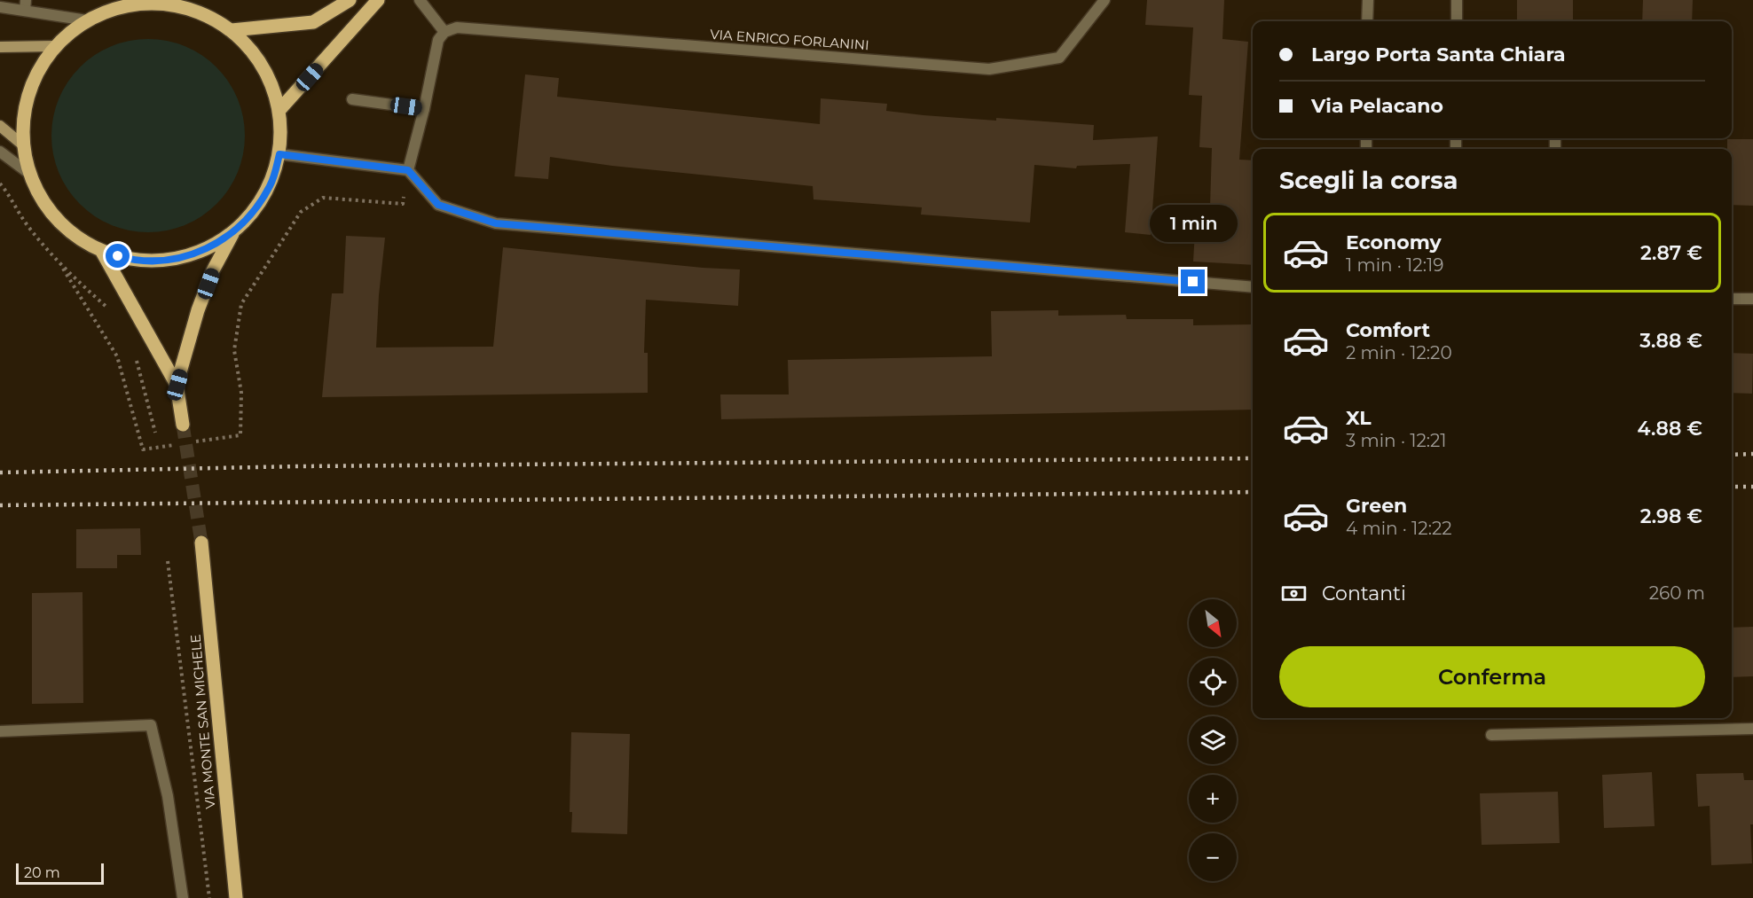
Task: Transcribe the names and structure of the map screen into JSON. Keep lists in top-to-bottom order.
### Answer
{
  "streets": {
    "main road": ["VIA MONTE SAN MICHELE"],
    "street": ["VIA ENRICO FORLANINI"]
  },
  "scale_bar": "20 m",
  "north": "bottom right",
  "page": {
    "banner": ["Largo Porta Santa Chiara", "Via Pelacano"],
    "heading": "Scegli la corsa",
    "bubble": "1 min",
    "list": [
      {
        "name": "Economy",
        "note": "1 min · 12:19",
        "value": "2.87 €"
      },
      {
        "name": "Comfort",
        "note": "2 min · 12:20",
        "value": "3.88 €"
      },
      {
        "name": "XL",
        "note": "3 min · 12:21",
        "value": "4.88 €"
      },
      {
        "name": "Green",
        "note": "4 min · 12:22",
        "value": "2.98 €"
      }
    ],
    "pay": ["Contanti", "260 m"],
    "map_buttons": ["+", "−"],
    "buttons": "Conferma",
    "scale": "20 m"
  }
}
